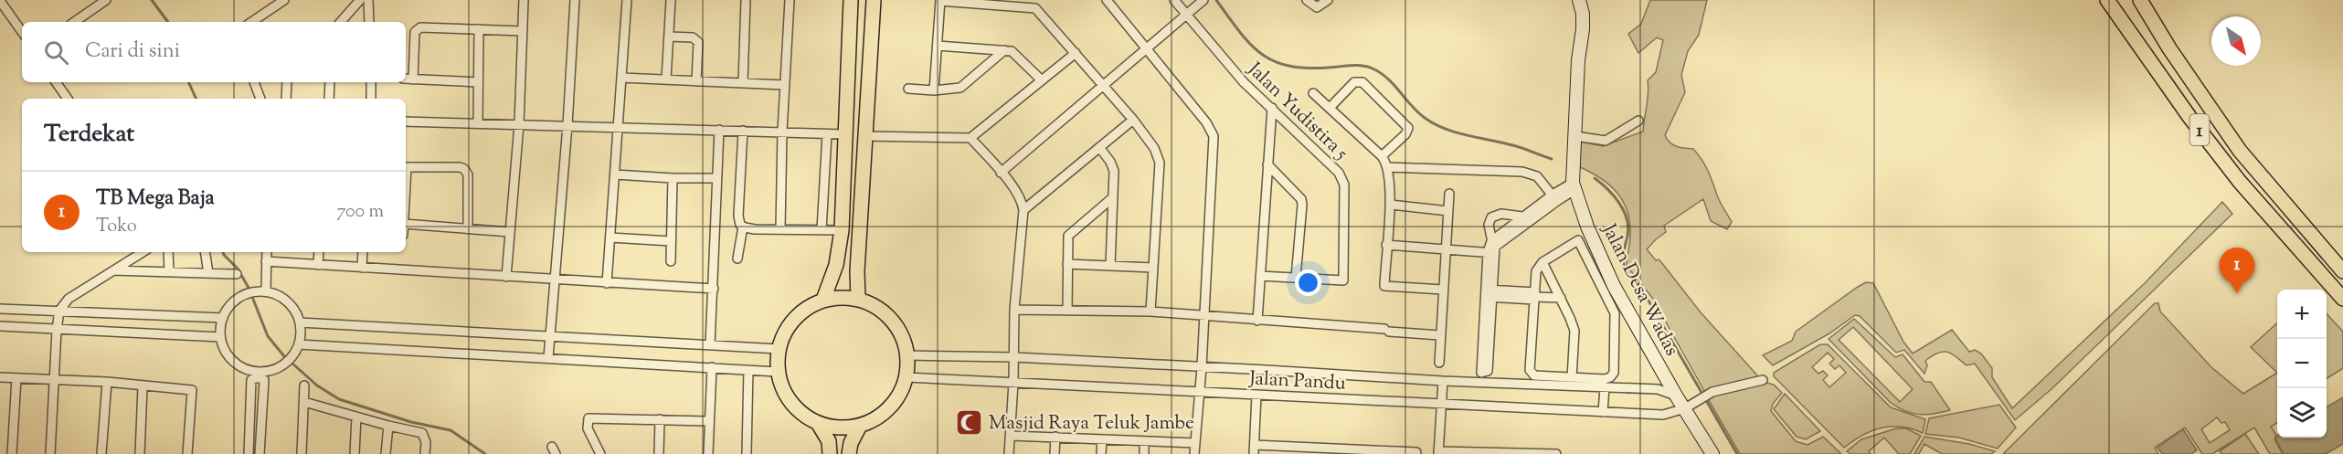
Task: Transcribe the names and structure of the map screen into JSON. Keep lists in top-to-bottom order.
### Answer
{
  "streets": {
    "main road": ["1", "Jalan Desa Wadas"],
    "street": ["Jalan Yudistira 5", "Jalan Pandu"]
  },
  "crossings": [
    ["Jalan Desa Wadas", "Jalan Pandu"]
  ],
  "places": {
    "mosque": ["Masjid Raya Teluk Jambe"]
  },
  "north": "bottom right",
  "page": {
    "search": "Cari di sini",
    "heading": "Terdekat",
    "list": [
      {
        "mark": "1",
        "name": "TB Mega Baja",
        "note": "Toko",
        "value": "700 m"
      }
    ],
    "pins": "1",
    "map_buttons": ["+", "−"]
  }
}
